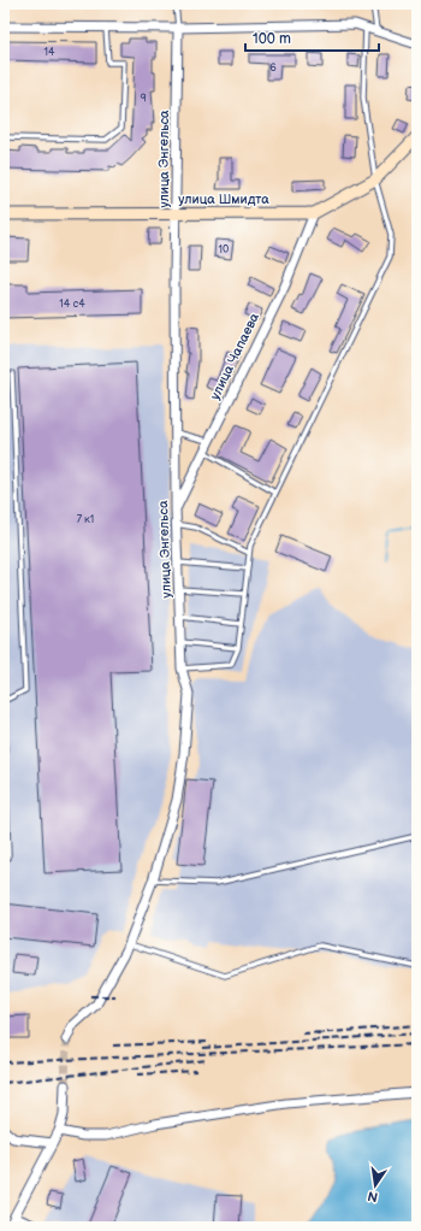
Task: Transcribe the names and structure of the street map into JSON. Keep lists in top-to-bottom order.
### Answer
{
  "streets": {
    "main road": ["улица Шмидта"],
    "street": ["улица Энгельса", "улица Чапаева"]
  },
  "crossings": [
    ["улица Энгельса", "улица Шмидта"],
    ["улица Энгельса", "улица Чапаева"],
    ["улица Шмидта", "улица Чапаева"]
  ],
  "house_numbers": [
    "14",
    "6",
    "9",
    "10",
    "14 с4",
    "7 к1"
  ],
  "scale_bar": "100 m",
  "north": "bottom"
}
